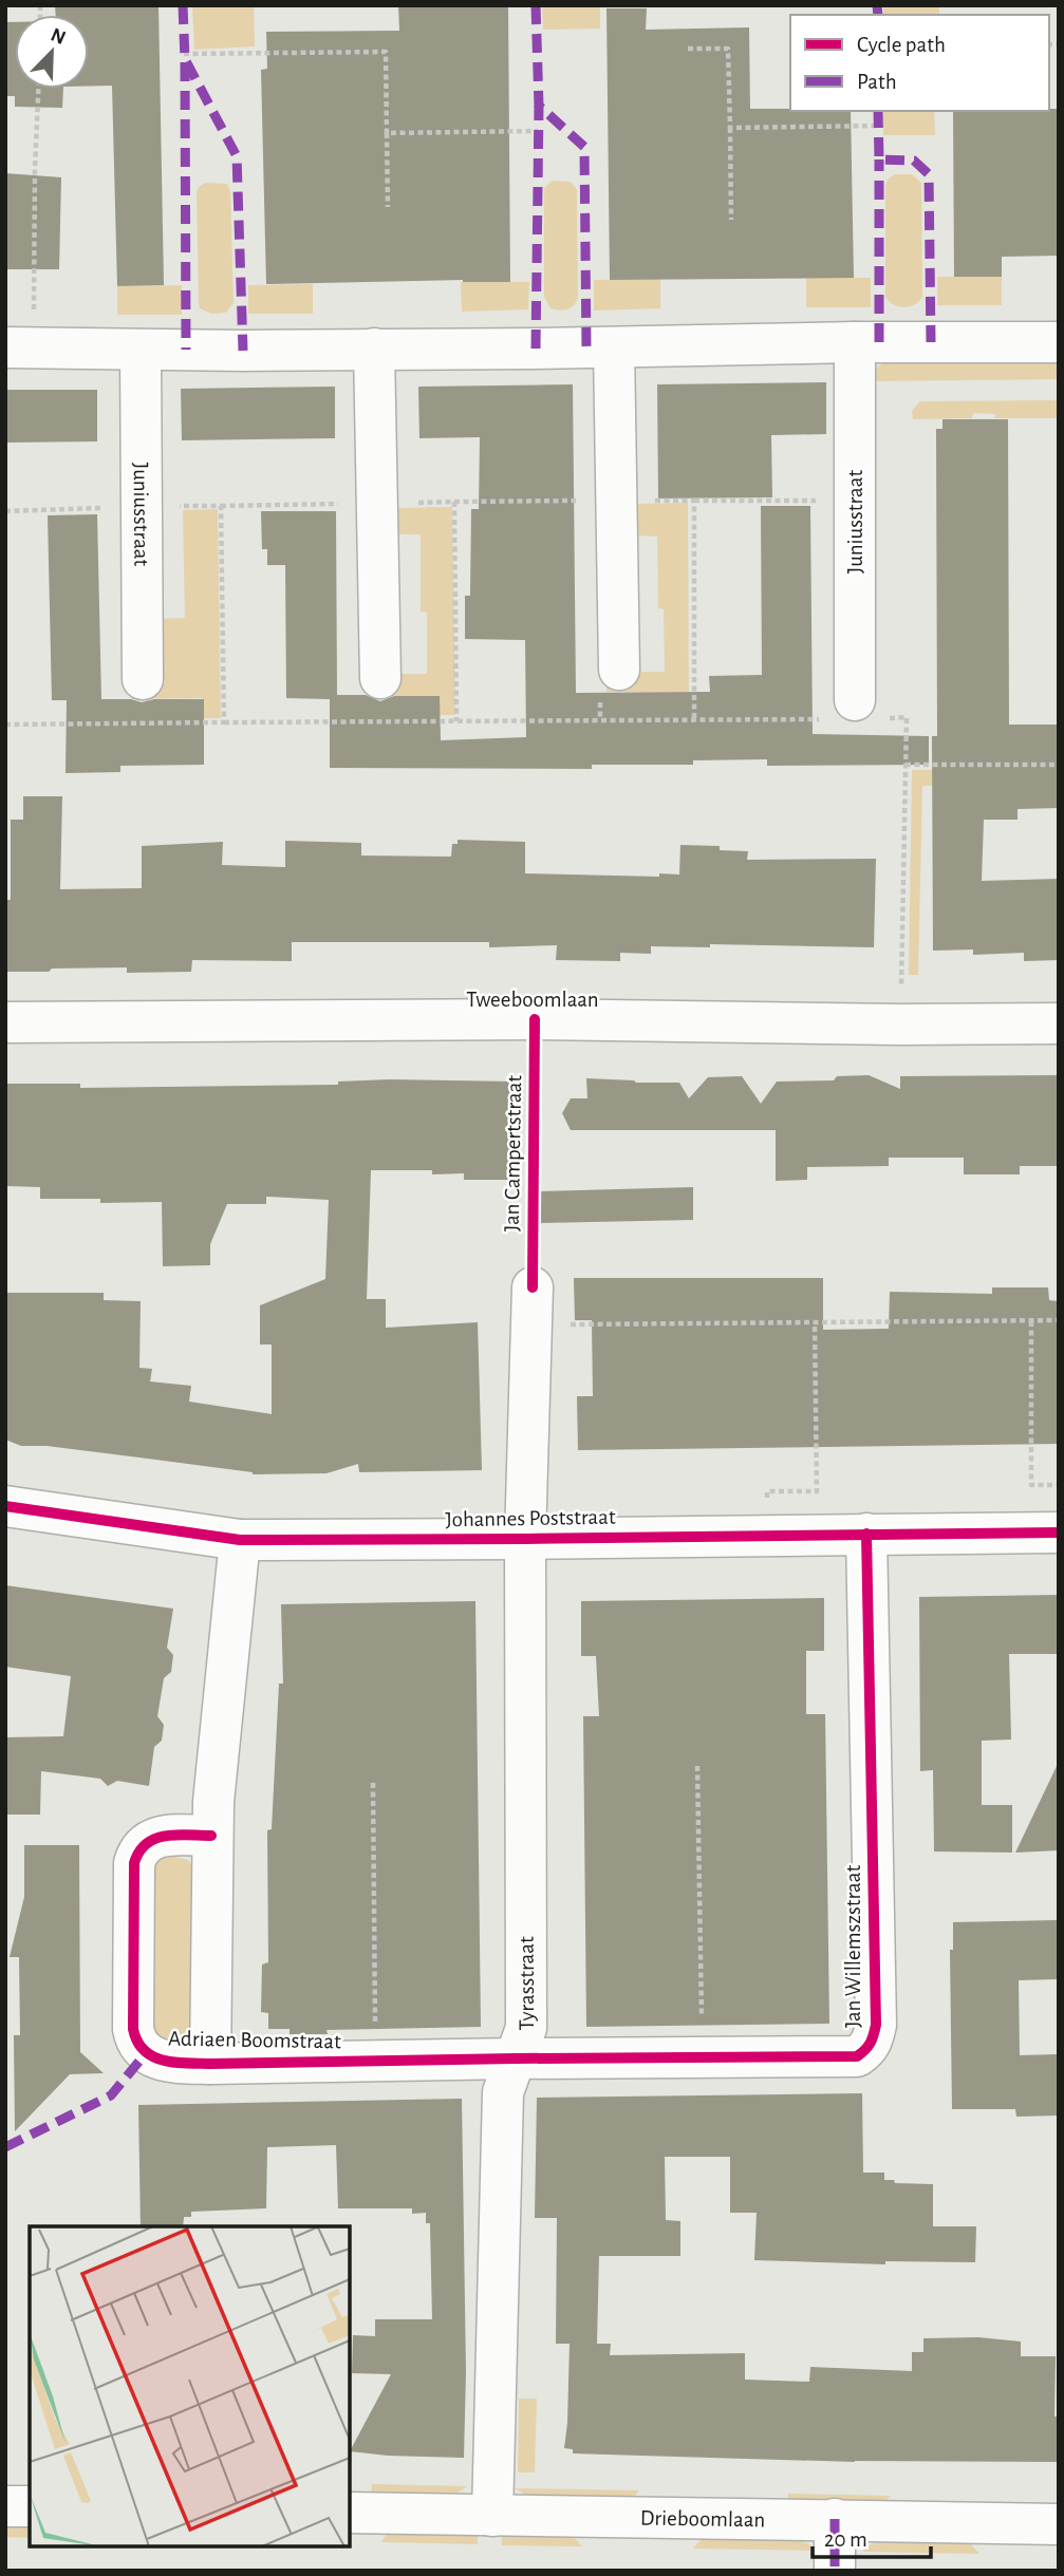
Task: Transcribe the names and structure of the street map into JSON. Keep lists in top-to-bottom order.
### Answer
{
  "streets": {
    "street": [
      "Juniusstraat",
      "Tweeboomlaan",
      "Johannes Poststraat",
      "Jan Willemszstraat",
      "Tyrasstraat",
      "Adriaen Boomstraat",
      "Drieboomlaan"
    ],
    "cycle path": ["Jan Campertstraat"]
  },
  "crossings": [
    ["Johannes Poststraat", "Jan Willemszstraat"],
    ["Johannes Poststraat", "Tyrasstraat"],
    ["Johannes Poststraat", "Adriaen Boomstraat"],
    ["Jan Willemszstraat", "Tyrasstraat"],
    ["Jan Willemszstraat", "Adriaen Boomstraat"],
    ["Tyrasstraat", "Adriaen Boomstraat"],
    ["Tyrasstraat", "Drieboomlaan"]
  ],
  "legend": ["Cycle path", "Path"],
  "scale_bar": "20 m",
  "north": "top right"
}
